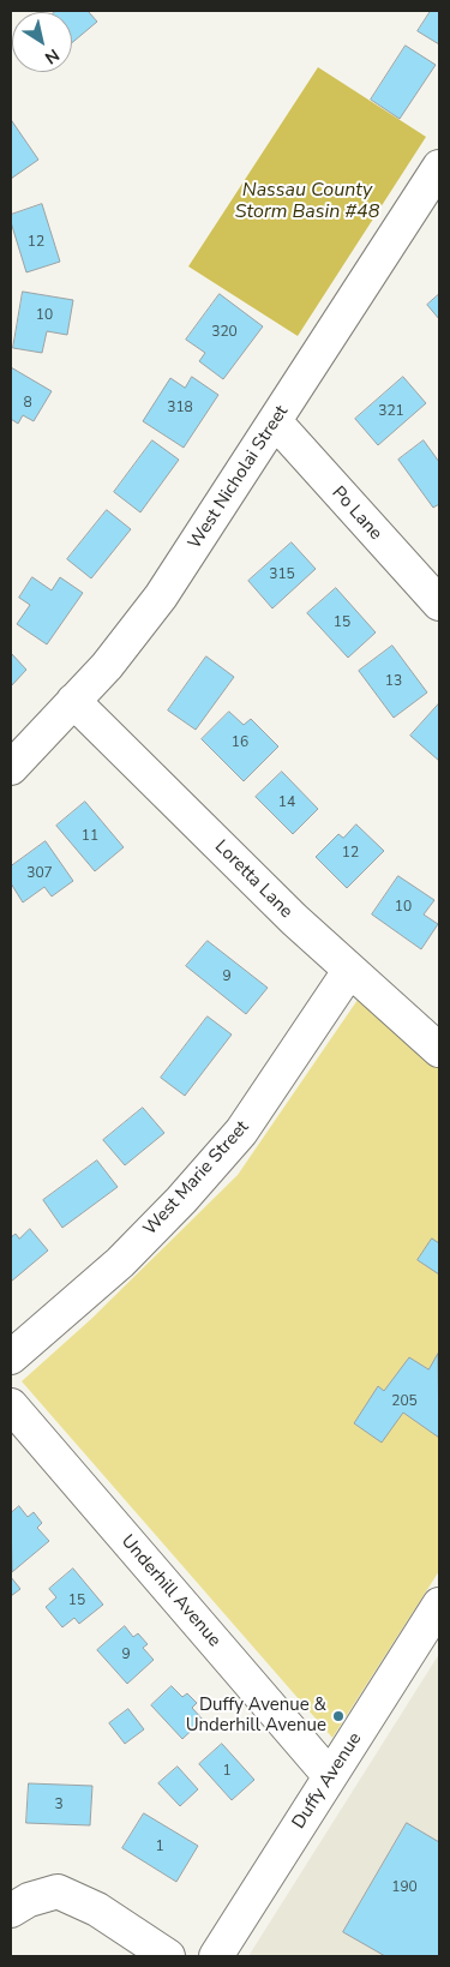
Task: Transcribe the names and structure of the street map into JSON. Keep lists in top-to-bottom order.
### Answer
{
  "streets": {
    "street": [
      "West Nicholai Street",
      "Po Lane",
      "Loretta Lane",
      "West Marie Street",
      "Underhill Avenue",
      "Duffy Avenue"
    ]
  },
  "crossings": [
    ["West Nicholai Street", "Po Lane"],
    ["West Nicholai Street", "Loretta Lane"],
    ["Loretta Lane", "West Marie Street"],
    ["Underhill Avenue", "Duffy Avenue"]
  ],
  "water": ["Nassau County Storm Basin #48"],
  "places": ["Duffy Avenue & Underhill Avenue"],
  "house_numbers": [
    "12",
    "10",
    "320",
    "8",
    "318",
    "321",
    "315",
    "15",
    "13",
    "16",
    "14",
    "11",
    "12",
    "307",
    "10",
    "9",
    "205",
    "15",
    "9",
    "1",
    "3",
    "1",
    "190"
  ],
  "north": "bottom right"
}
